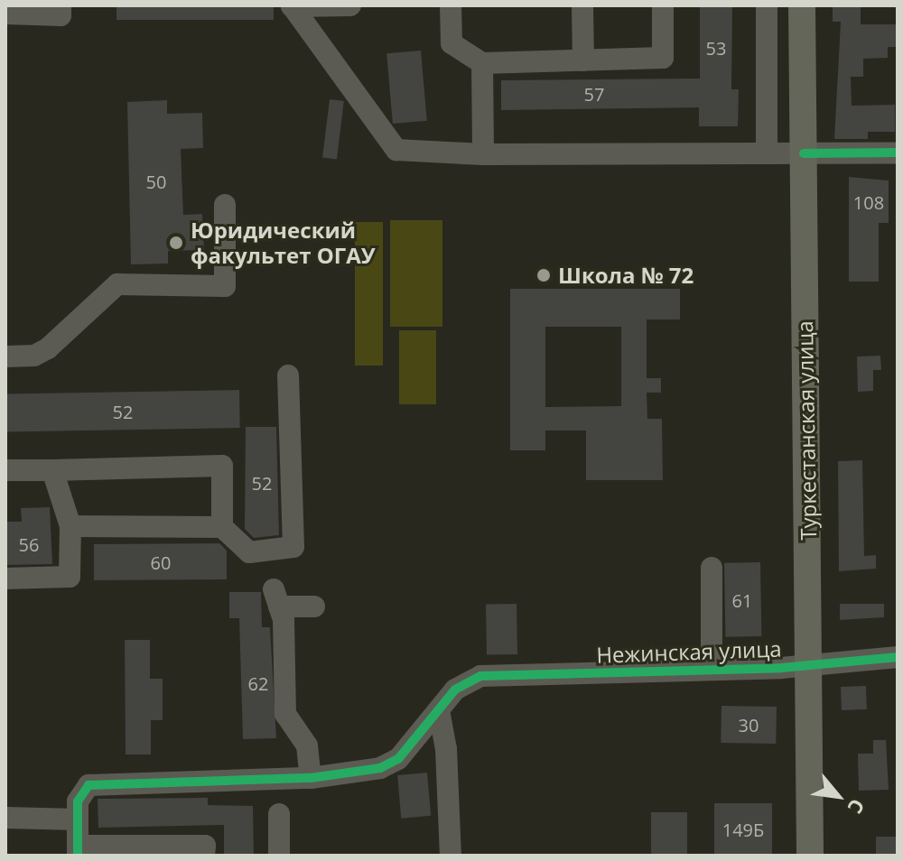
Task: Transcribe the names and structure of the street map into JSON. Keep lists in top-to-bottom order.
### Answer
{
  "streets": {
    "main road": ["Туркестанская улица"],
    "street": ["Нежинская улица"]
  },
  "crossings": [
    ["Туркестанская улица", "Нежинская улица"]
  ],
  "places": ["Юридический факультет ОГАУ", "Школа № 72"],
  "house_numbers": [
    "53",
    "57",
    "50",
    "108",
    "52",
    "52",
    "56",
    "60",
    "61",
    "62",
    "30",
    "149Б"
  ],
  "north": "bottom right"
}
